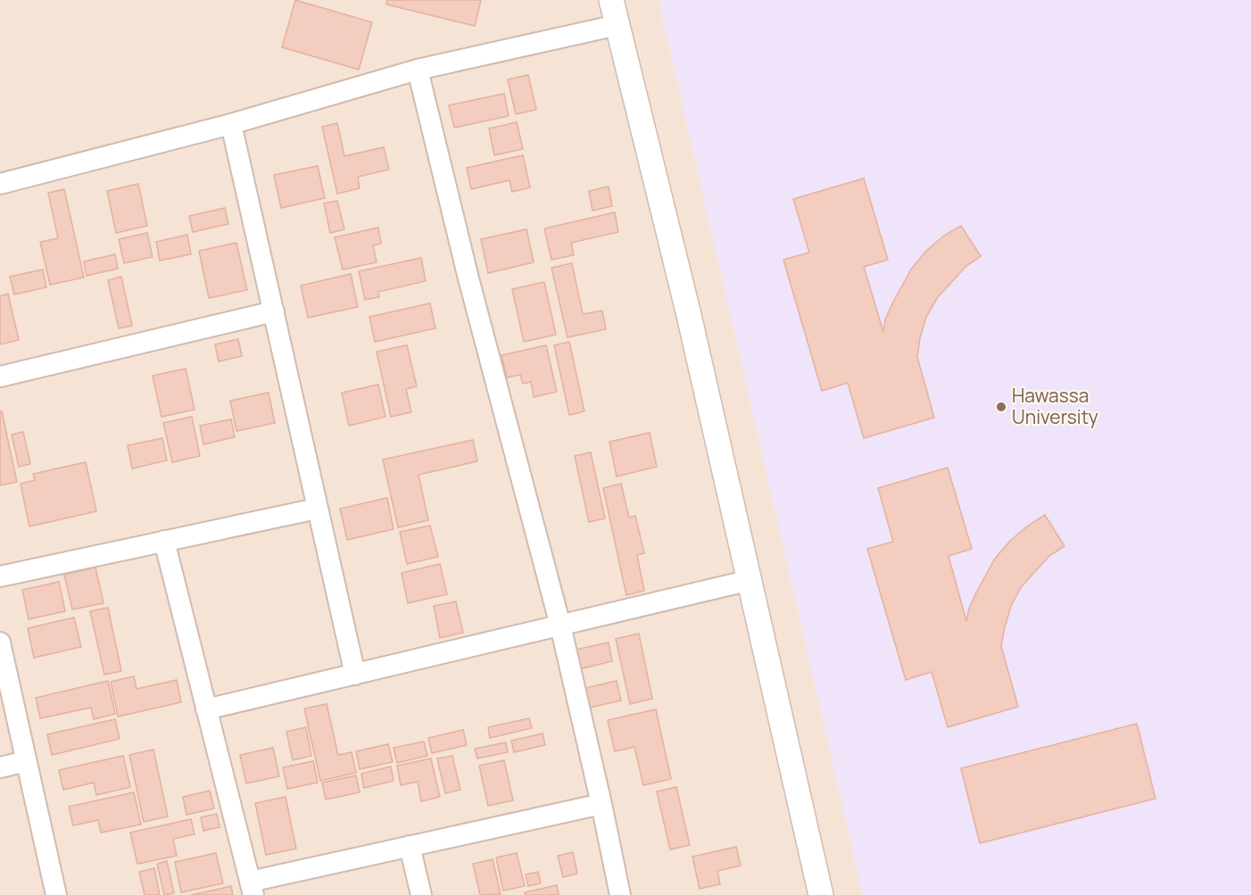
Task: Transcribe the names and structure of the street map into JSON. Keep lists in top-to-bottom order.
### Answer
{
  "places": ["Hawassa University"]
}
